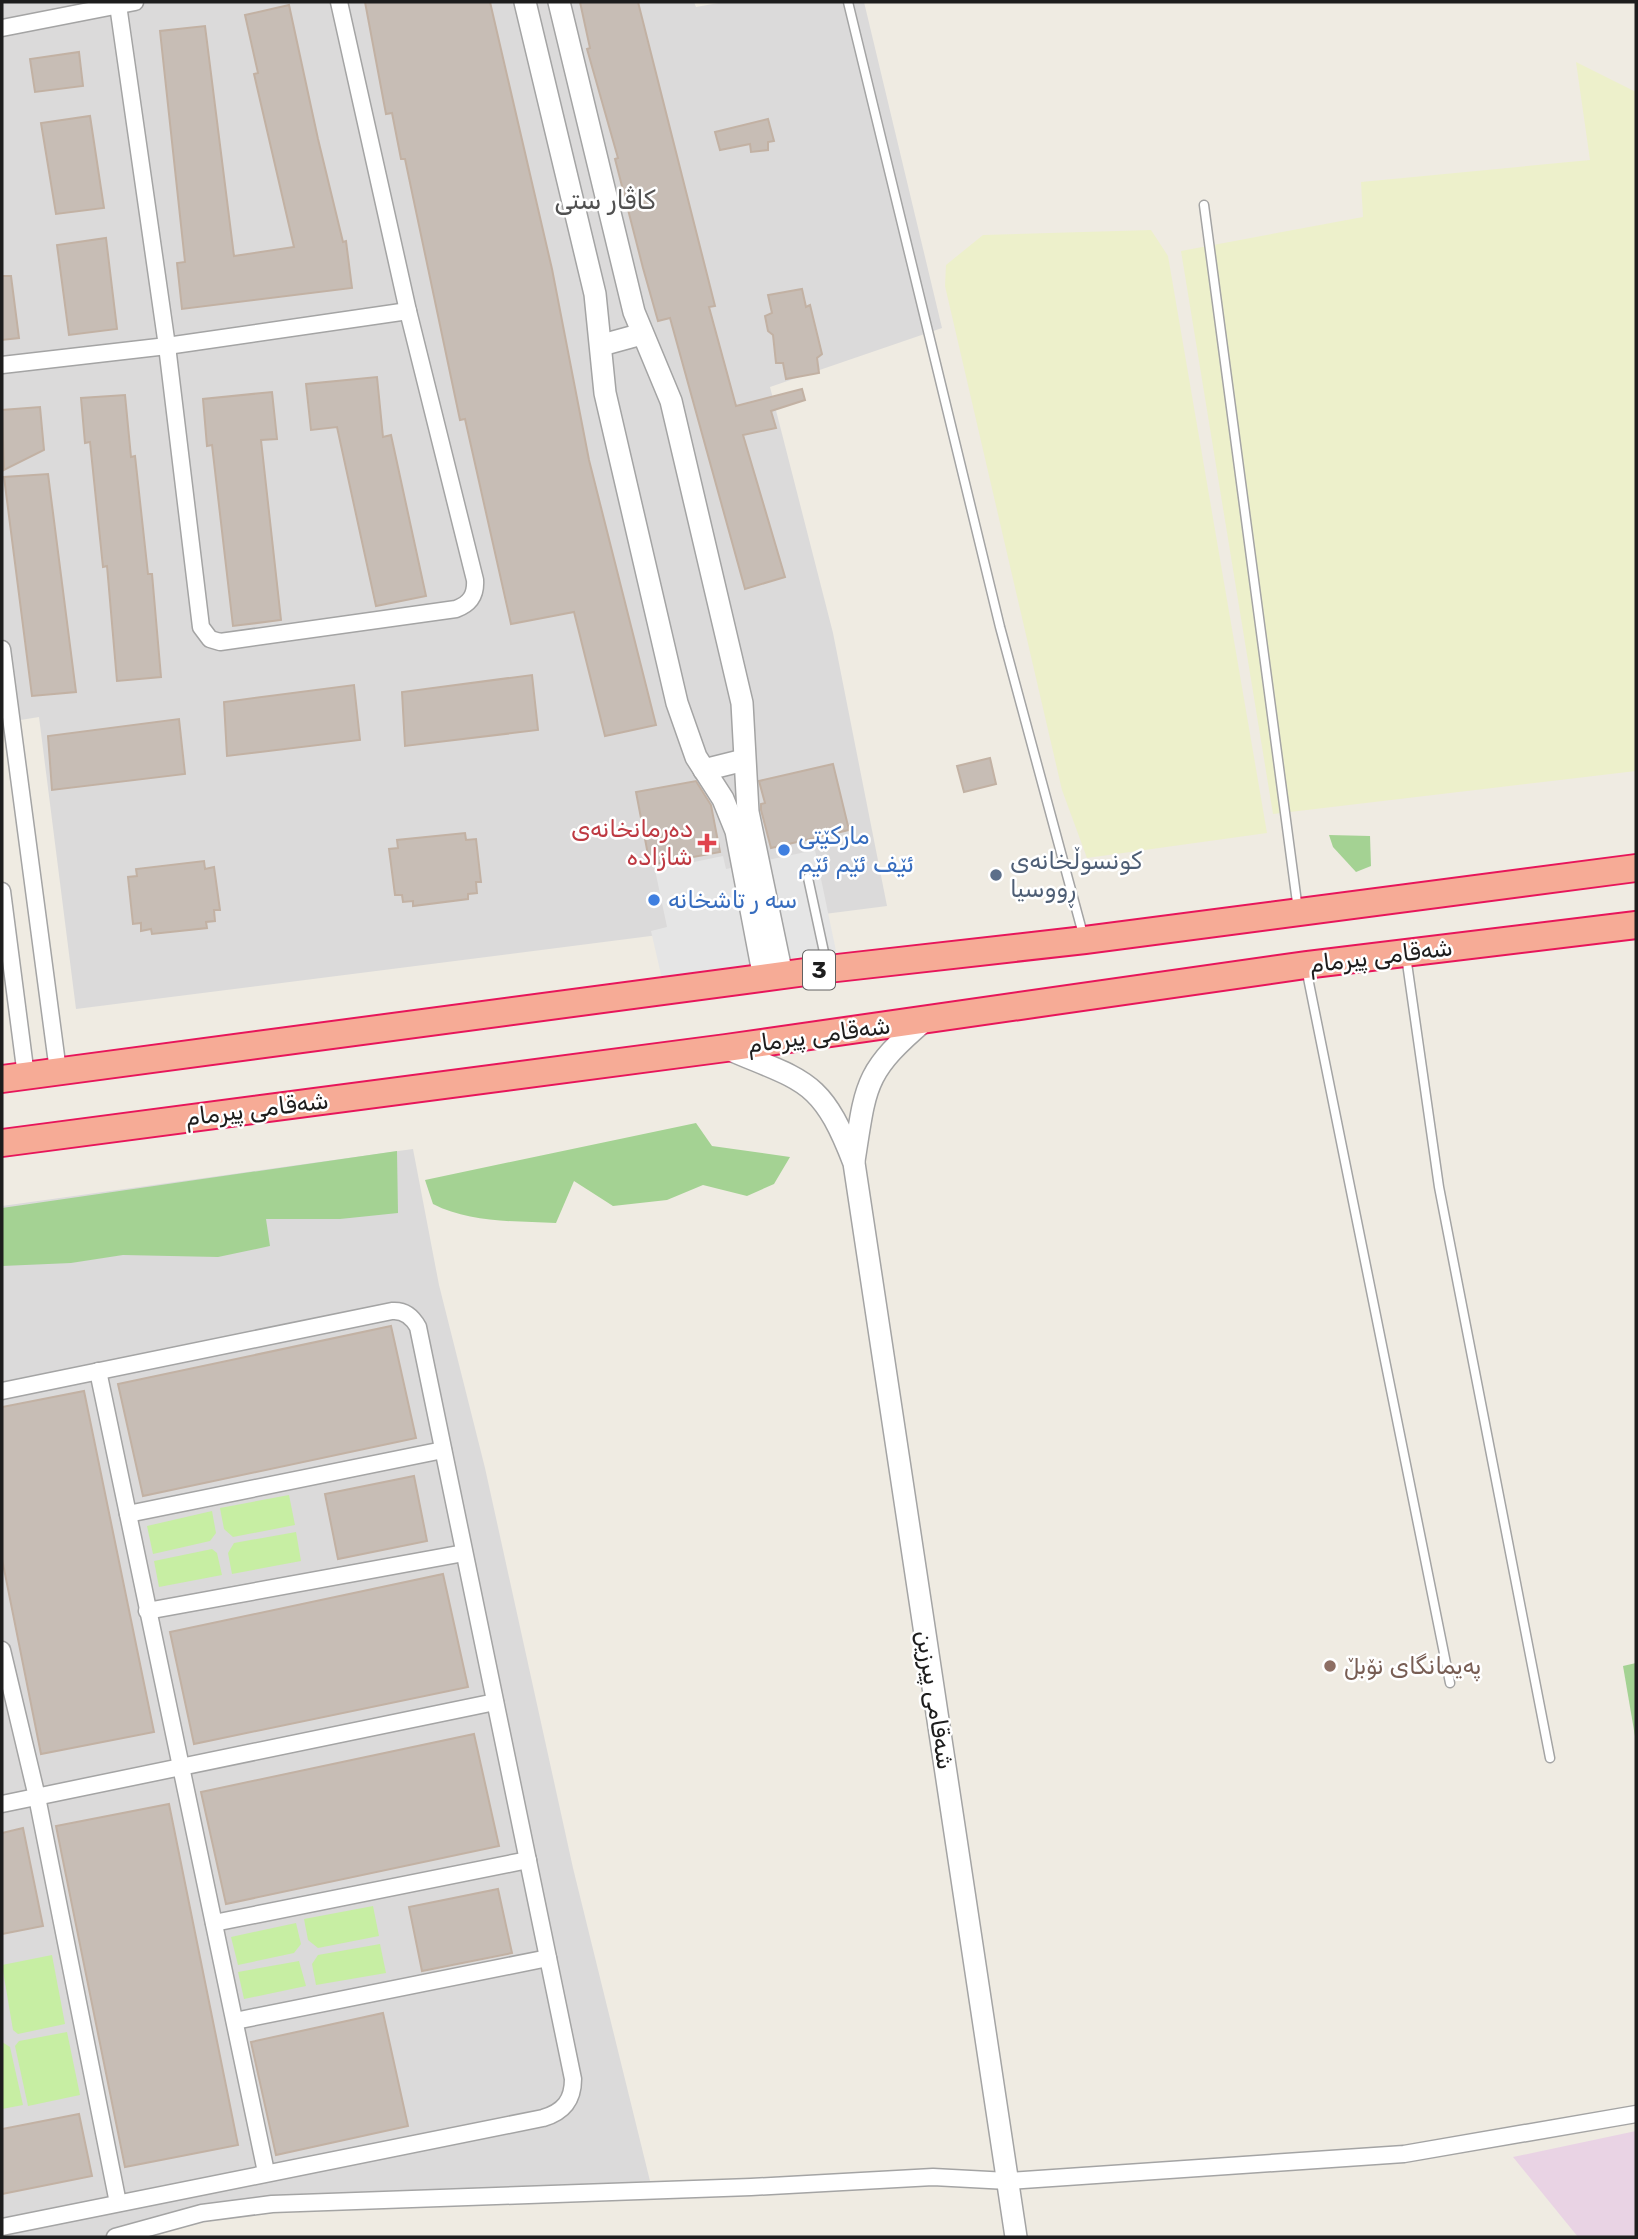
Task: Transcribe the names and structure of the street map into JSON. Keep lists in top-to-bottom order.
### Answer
{
  "streets": {
    "highway": ["شەقامی پیرمام", "3"],
    "street": ["شەقامی پیرزین"]
  },
  "districts": ["کاڤار ستی"],
  "places": {
    "health": ["دەرمانخانەی شازادە"],
    "other": [
      "مارکێتی ئێف ئێم ئێم",
      "کونسوڵخانەی ڕووسیا",
      "سه ر تاشخانه",
      "پەیمانگای نۆبڵ"
    ]
  }
}
